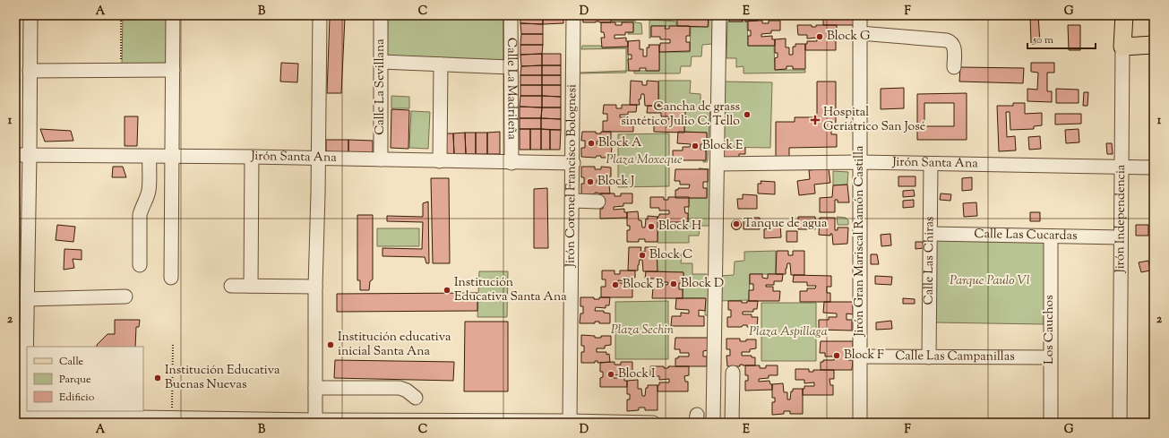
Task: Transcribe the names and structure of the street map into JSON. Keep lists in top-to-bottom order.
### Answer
{
  "streets": {
    "main road": ["Jirón Independencia"],
    "street": [
      "Calle La Sevillana",
      "Calle La Madrileña",
      "Jirón Santa Ana",
      "Jirón Coronel Francisco Bolognesi",
      "Calle Las Cucardas",
      "Jirón Gran Mariscal Ramón Castilla",
      "Calle Las Chiras",
      "Los Cauchos",
      "Calle Las Campanillas"
    ]
  },
  "crossings": [
    ["Calle La Sevillana", "Jirón Santa Ana"],
    ["Calle La Madrileña", "Jirón Santa Ana"],
    ["Jirón Santa Ana", "Jirón Coronel Francisco Bolognesi"],
    ["Jirón Santa Ana", "Jirón Independencia"],
    ["Jirón Santa Ana", "Jirón Gran Mariscal Ramón Castilla"],
    ["Jirón Santa Ana", "Calle Las Chiras"],
    ["Jirón Independencia", "Calle Las Cucardas"],
    ["Calle Las Cucardas", "Calle Las Chiras"],
    ["Calle Las Cucardas", "Los Cauchos"],
    ["Jirón Gran Mariscal Ramón Castilla", "Calle Las Campanillas"],
    ["Calle Las Chiras", "Calle Las Campanillas"],
    ["Los Cauchos", "Calle Las Campanillas"]
  ],
  "parks": [
    "Plaza Moxeque",
    "Parque Paulo Vl",
    "Plaza Sechin",
    "Plaza Aspillaga"
  ],
  "places": {
    "other": [
      "Block G",
      "Cancha de grass sintético Julio C. Tello",
      "Block A",
      "Block E",
      "Block J",
      "Tanque de agua",
      "Block H",
      "Block C",
      "Block D",
      "Block B",
      "Institución Educativa Santa Ana",
      "Institución educativa inicial Santa Ana",
      "Block F",
      "Block I",
      "Institución Educativa Buenas Nuevas"
    ],
    "health": ["Hospital Geriátrico San José"]
  },
  "legend": ["Calle", "Parque", "Edificio"],
  "scale_bar": "50 m",
  "grid": {
    "columns": [
      "A",
      "B",
      "C",
      "D",
      "E",
      "F",
      "G"
    ],
    "rows": ["1", "2"]
  }
}
